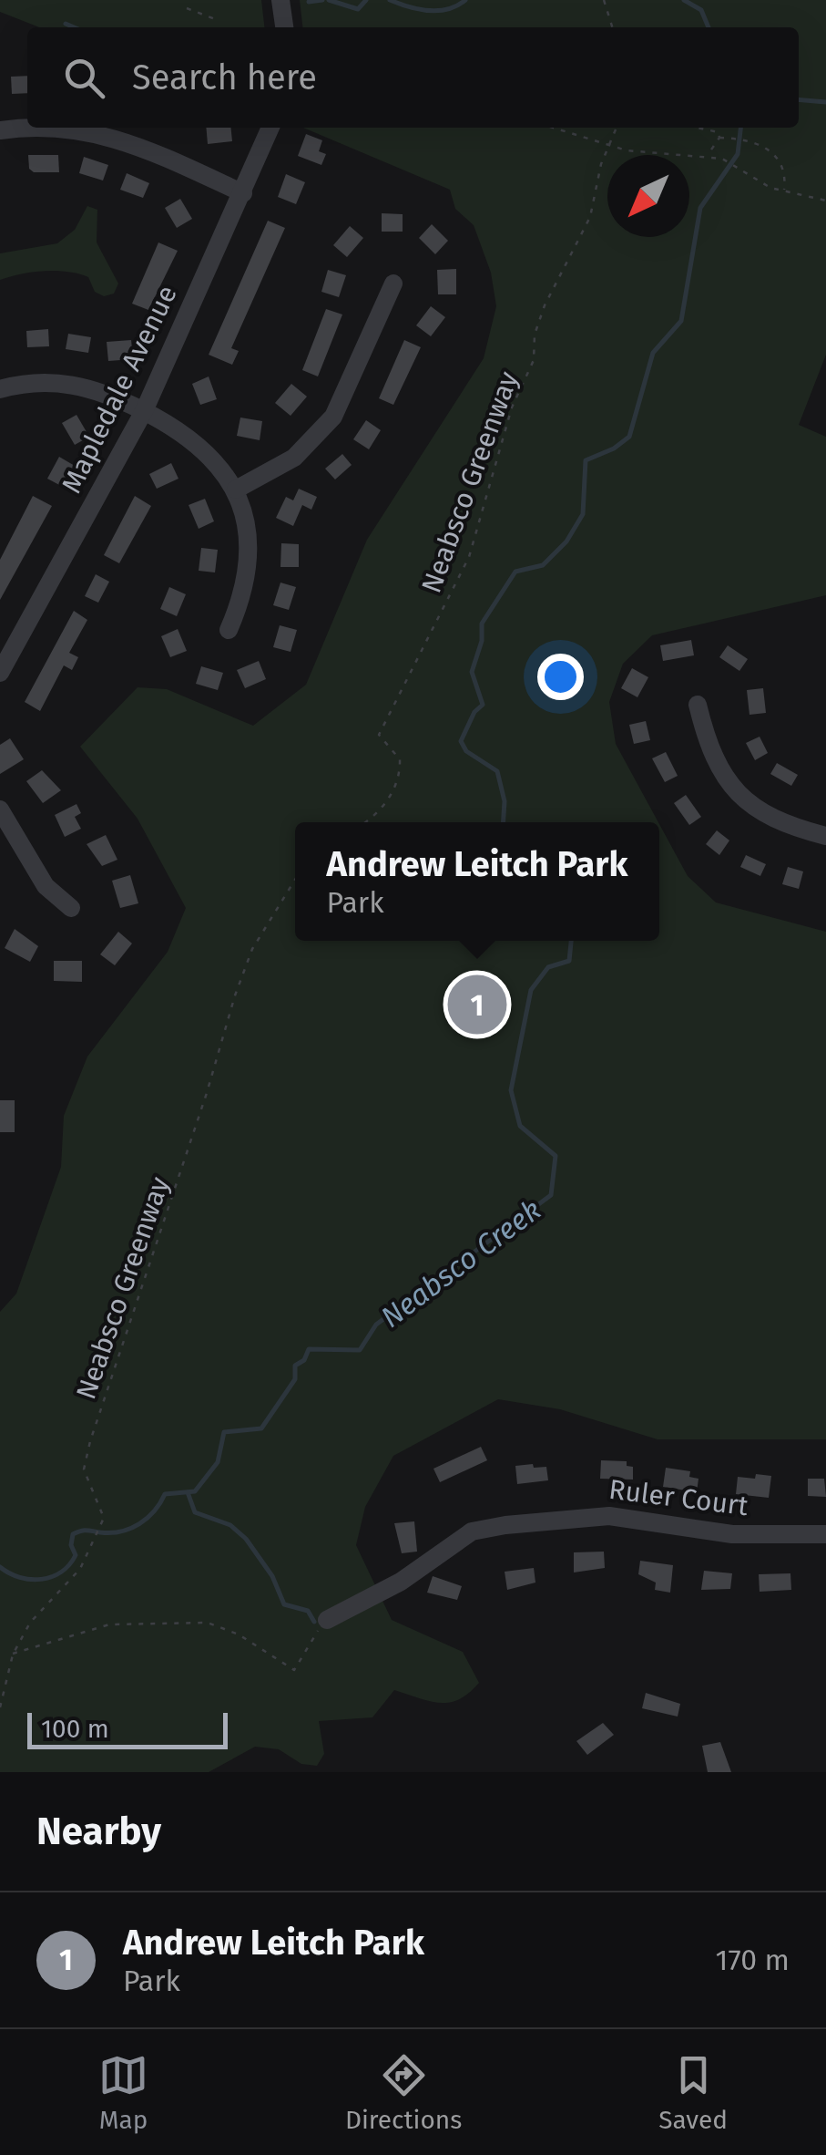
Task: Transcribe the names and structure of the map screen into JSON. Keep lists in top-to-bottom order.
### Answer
{
  "streets": {
    "street": ["Mapledale Avenue", "Ruler Court"],
    "path": ["Neabsco Greenway"]
  },
  "water": ["Neabsco Creek"],
  "scale_bar": "100 m",
  "north": "bottom left",
  "page": {
    "search": "Search here",
    "popup": ["Andrew Leitch Park", "Park"],
    "pins": "1",
    "scale": "100 m",
    "heading": "Nearby",
    "list": [
      {
        "mark": "1",
        "name": "Andrew Leitch Park",
        "note": "Park",
        "value": "170 m"
      }
    ],
    "nav": ["Map", "Directions", "Saved"]
  }
}
